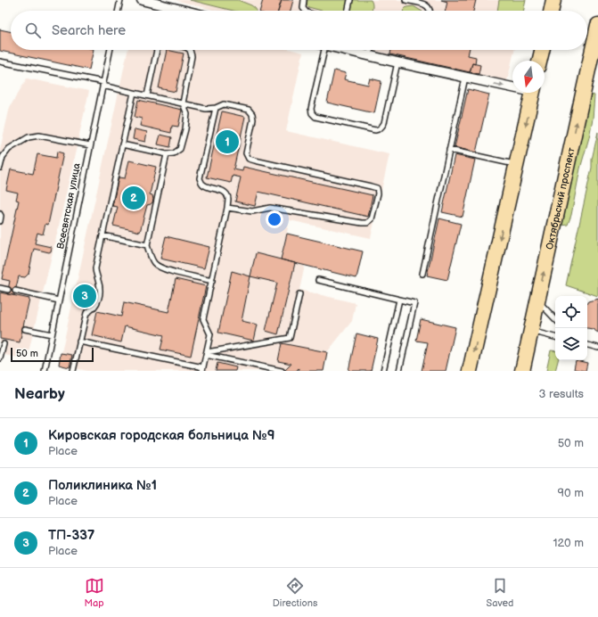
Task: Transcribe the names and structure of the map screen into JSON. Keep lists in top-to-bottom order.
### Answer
{
  "streets": {
    "main road": ["Октябрьский проспект"],
    "lane": ["Всесвятская улица"]
  },
  "scale_bar": "50 m",
  "north": "bottom",
  "page": {
    "search": "Search here",
    "pins": ["1", "2", "3"],
    "scale": "50 m",
    "heading": ["Nearby", "3 results"],
    "list": [
      {
        "mark": "1",
        "name": "Кировская городская больница №9",
        "note": "Place",
        "value": "50 m"
      },
      {
        "mark": "2",
        "name": "Поликлиника №1",
        "note": "Place",
        "value": "90 m"
      },
      {
        "mark": "3",
        "name": "ТП-337",
        "note": "Place",
        "value": "120 m"
      }
    ],
    "nav": ["Map", "Directions", "Saved"]
  }
}
